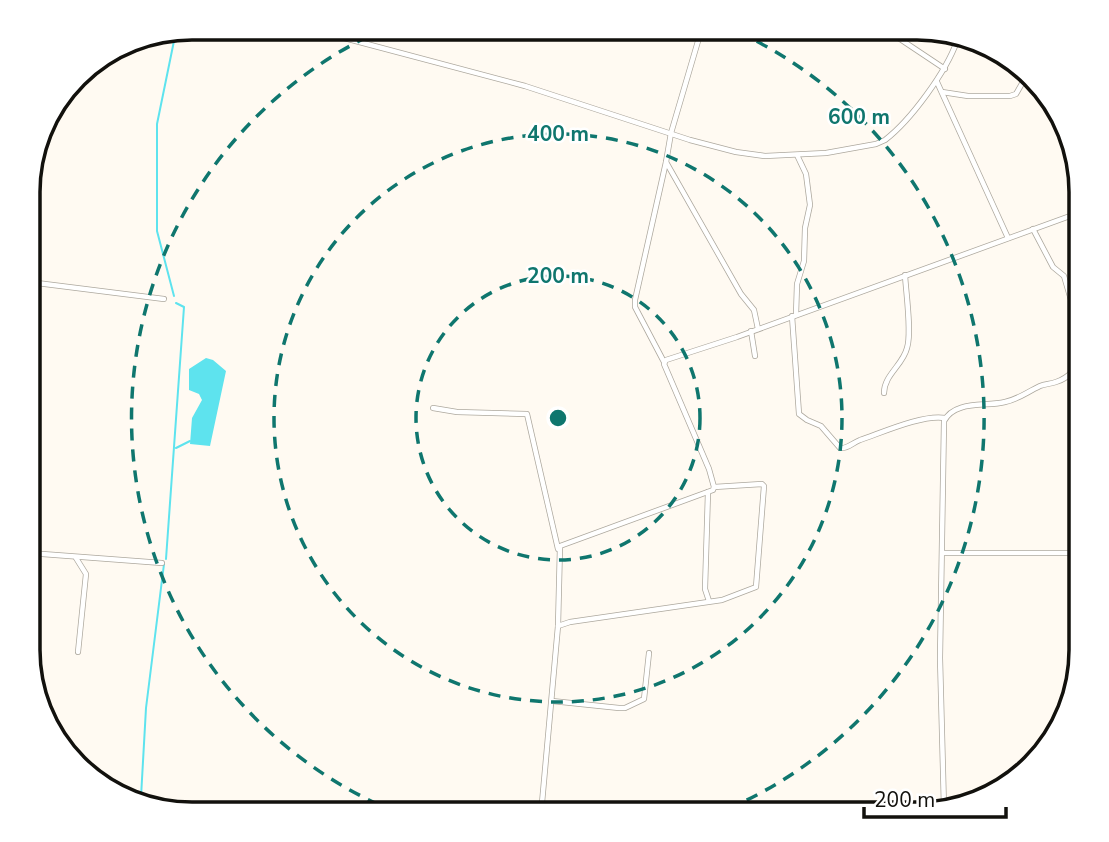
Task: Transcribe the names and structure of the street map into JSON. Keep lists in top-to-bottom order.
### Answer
{
  "scale_bar": "200 m",
  "rings": ["600 m", "400 m", "200 m"]
}
